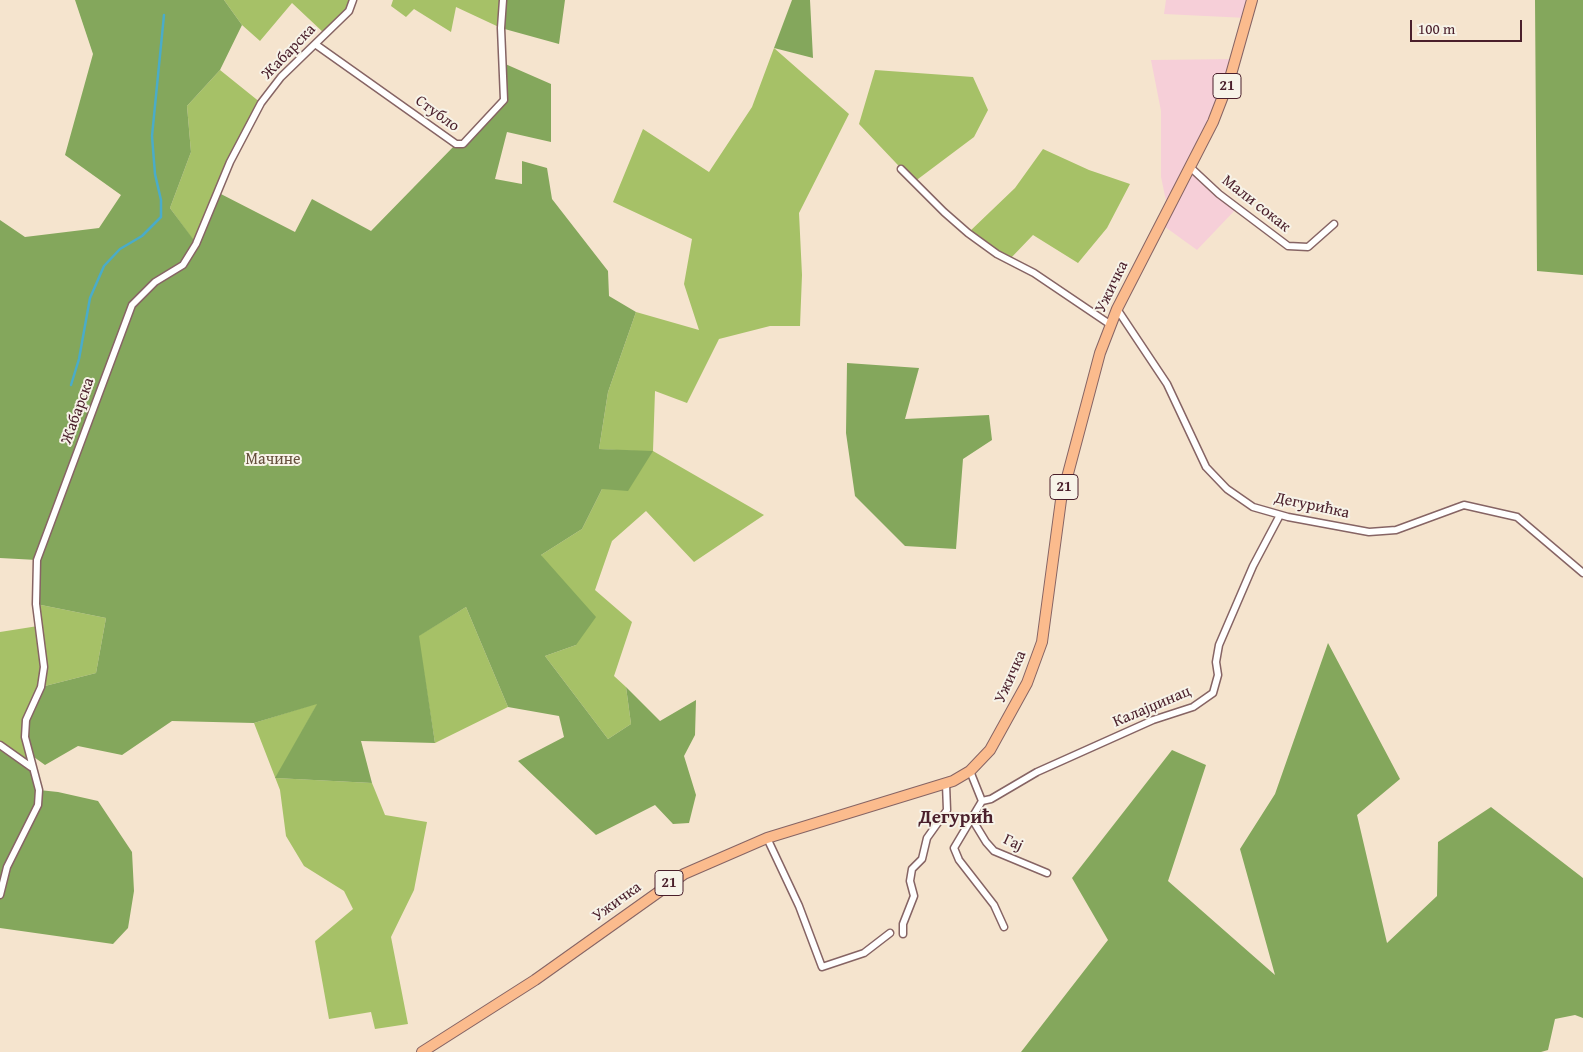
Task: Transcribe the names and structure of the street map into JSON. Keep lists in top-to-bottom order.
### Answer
{
  "streets": {
    "main road": ["21", "Ужичка"],
    "street": [
      "Жабарска",
      "Стубло",
      "Мали сокак",
      "Дегурићка",
      "Калајџинац",
      "Гај"
    ]
  },
  "crossings": [
    ["Жабарска", "Стубло"],
    ["Мали сокак", "Ужичка"],
    ["Ужичка", "Дегурићка"],
    ["Дегурићка", "Калајџинац"]
  ],
  "districts": ["Дегурић"],
  "parks": ["Мачине"],
  "scale_bar": "100 m"
}
